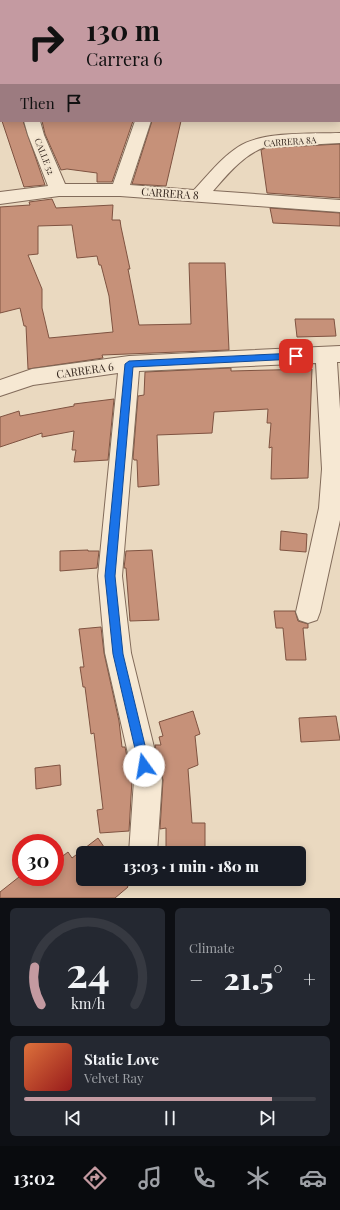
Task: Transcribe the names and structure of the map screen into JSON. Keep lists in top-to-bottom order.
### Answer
{
  "streets": {
    "street": [
      "CARRERA 8A",
      "CALLE 52",
      "CARRERA 8",
      "CARRERA 6"
    ]
  },
  "crossings": [
    ["CARRERA 8A", "CARRERA 8"],
    ["CALLE 52", "CARRERA 8"]
  ],
  "page": {
    "turn": ["130 m", "Carrera 6"],
    "then": "Then",
    "limit": "30",
    "trip": "13:03 · 1 min · 180 m",
    "tile": "Climate",
    "heat": ["−", "21.5°", "+"],
    "song": ["Static Love", "Velvet Ray"],
    "tabs": "13:02",
    "gauge": ["24", "km/h"]
  }
}
